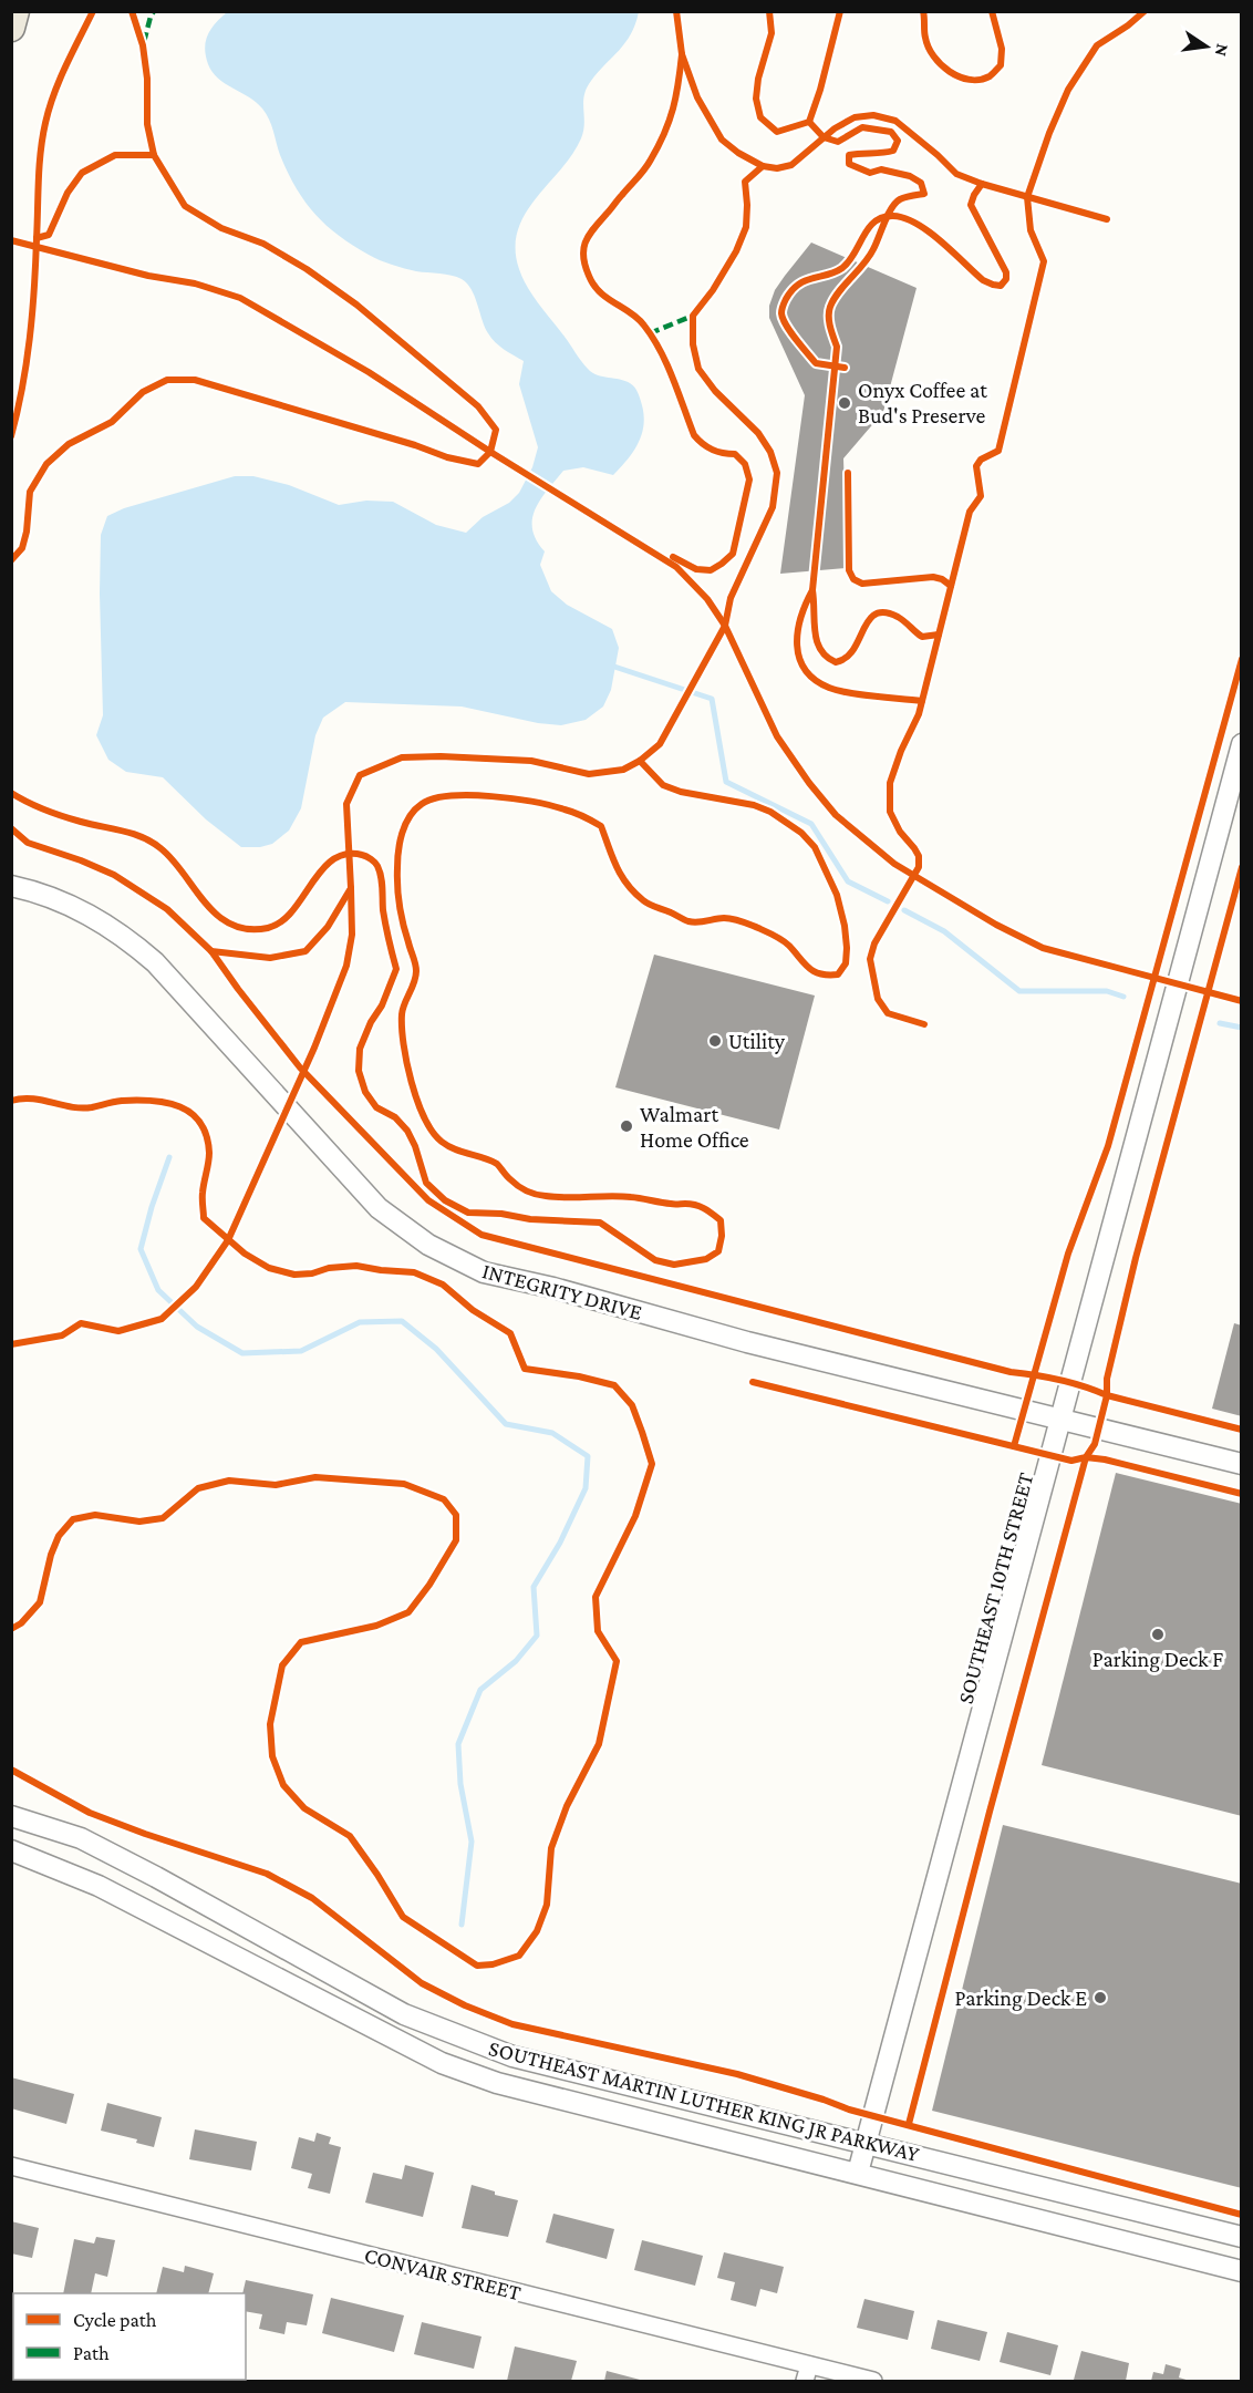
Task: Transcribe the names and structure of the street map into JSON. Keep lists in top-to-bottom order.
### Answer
{
  "streets": {
    "street": [
      "INTEGRITY DRIVE",
      "SOUTHEAST 10TH STREET",
      "SOUTHEAST MARTIN LUTHER KING JR PARKWAY",
      "CONVAIR STREET"
    ]
  },
  "crossings": [
    ["INTEGRITY DRIVE", "SOUTHEAST 10TH STREET"],
    ["SOUTHEAST 10TH STREET", "SOUTHEAST MARTIN LUTHER KING JR PARKWAY"]
  ],
  "places": [
    "Onyx Coffee at Bud's Preserve",
    "Utility",
    "Walmart Home Office",
    "Parking Deck F",
    "Parking Deck E"
  ],
  "legend": ["Cycle path", "Path"],
  "north": "right"
}
